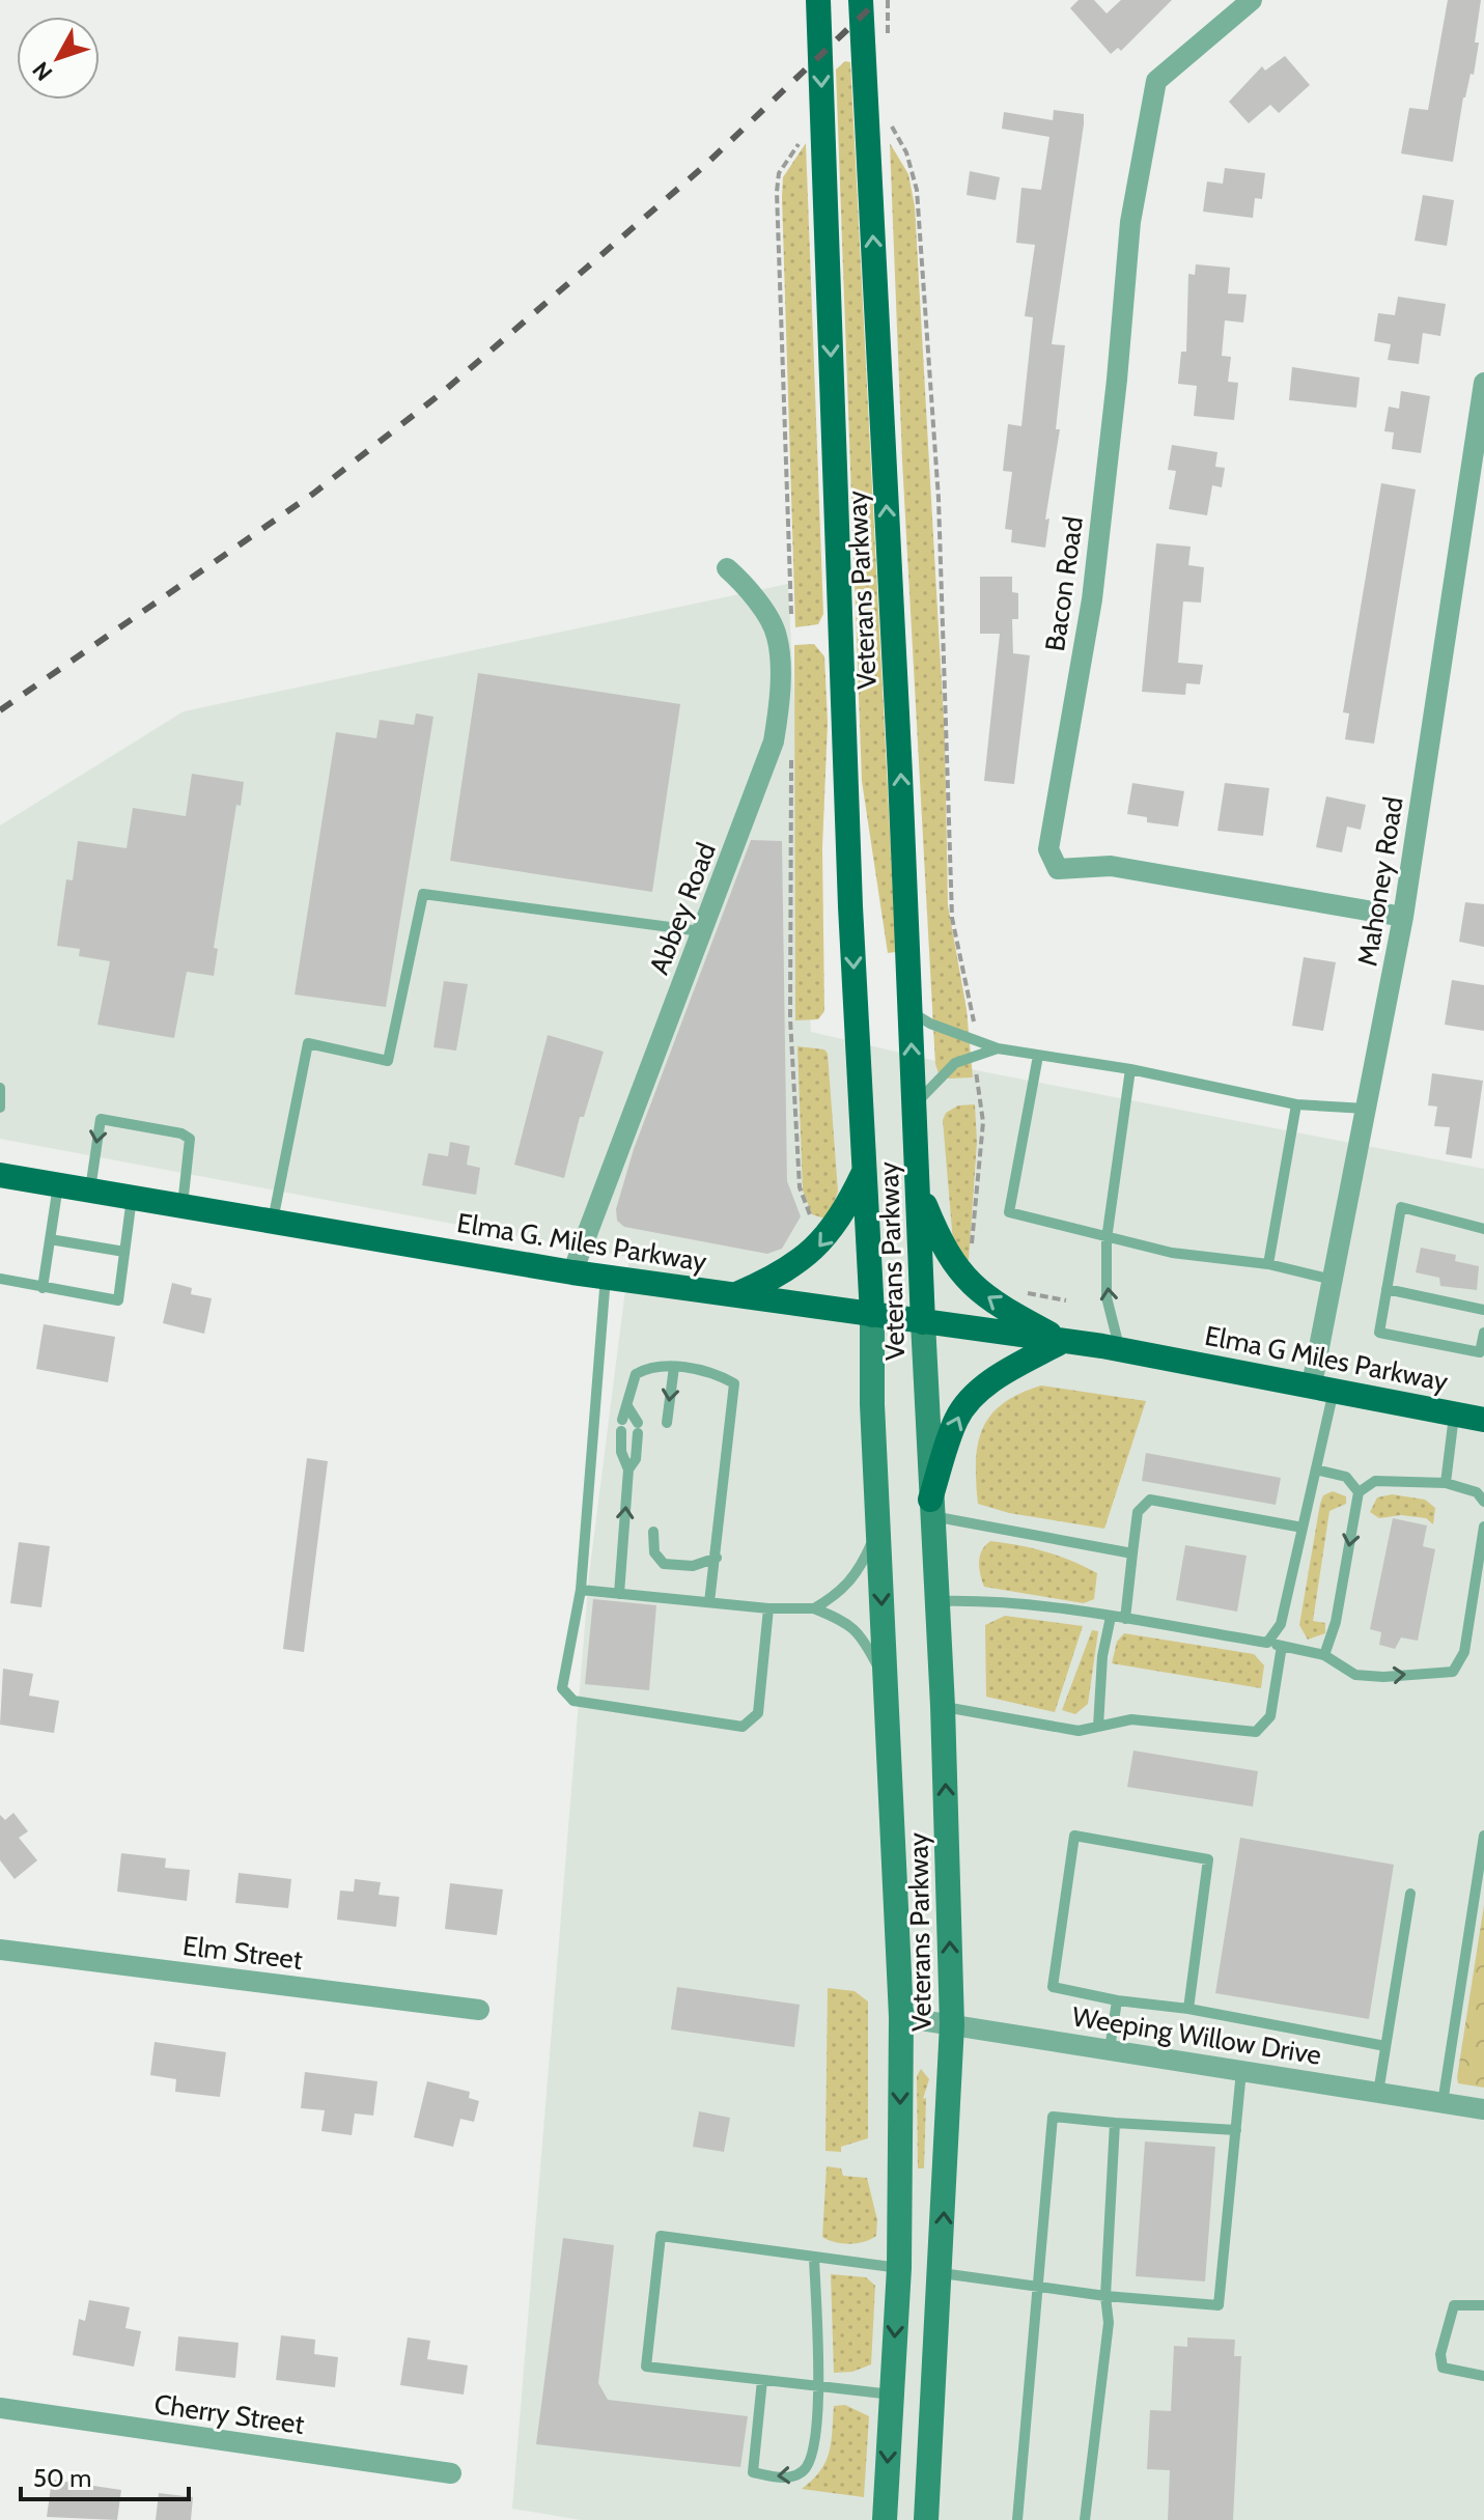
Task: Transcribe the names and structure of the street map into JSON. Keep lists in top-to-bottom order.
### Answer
{
  "streets": {
    "main road": ["Veterans Parkway", "Elma G. Miles Parkway", "Elma G Miles Parkway"],
    "street": [
      "Bacon Road",
      "Mahoney Road",
      "Abbey Road",
      "Elm Street",
      "Weeping Willow Drive",
      "Cherry Street"
    ]
  },
  "crossings": [
    ["Bacon Road", "Mahoney Road"],
    ["Veterans Parkway", "Elma G. Miles Parkway"],
    ["Veterans Parkway", "Weeping Willow Drive"],
    ["Mahoney Road", "Elma G Miles Parkway"],
    ["Abbey Road", "Elma G. Miles Parkway"],
    ["Elma G. Miles Parkway", "Elma G Miles Parkway"]
  ],
  "scale_bar": "50 m",
  "north": "bottom left"
}
